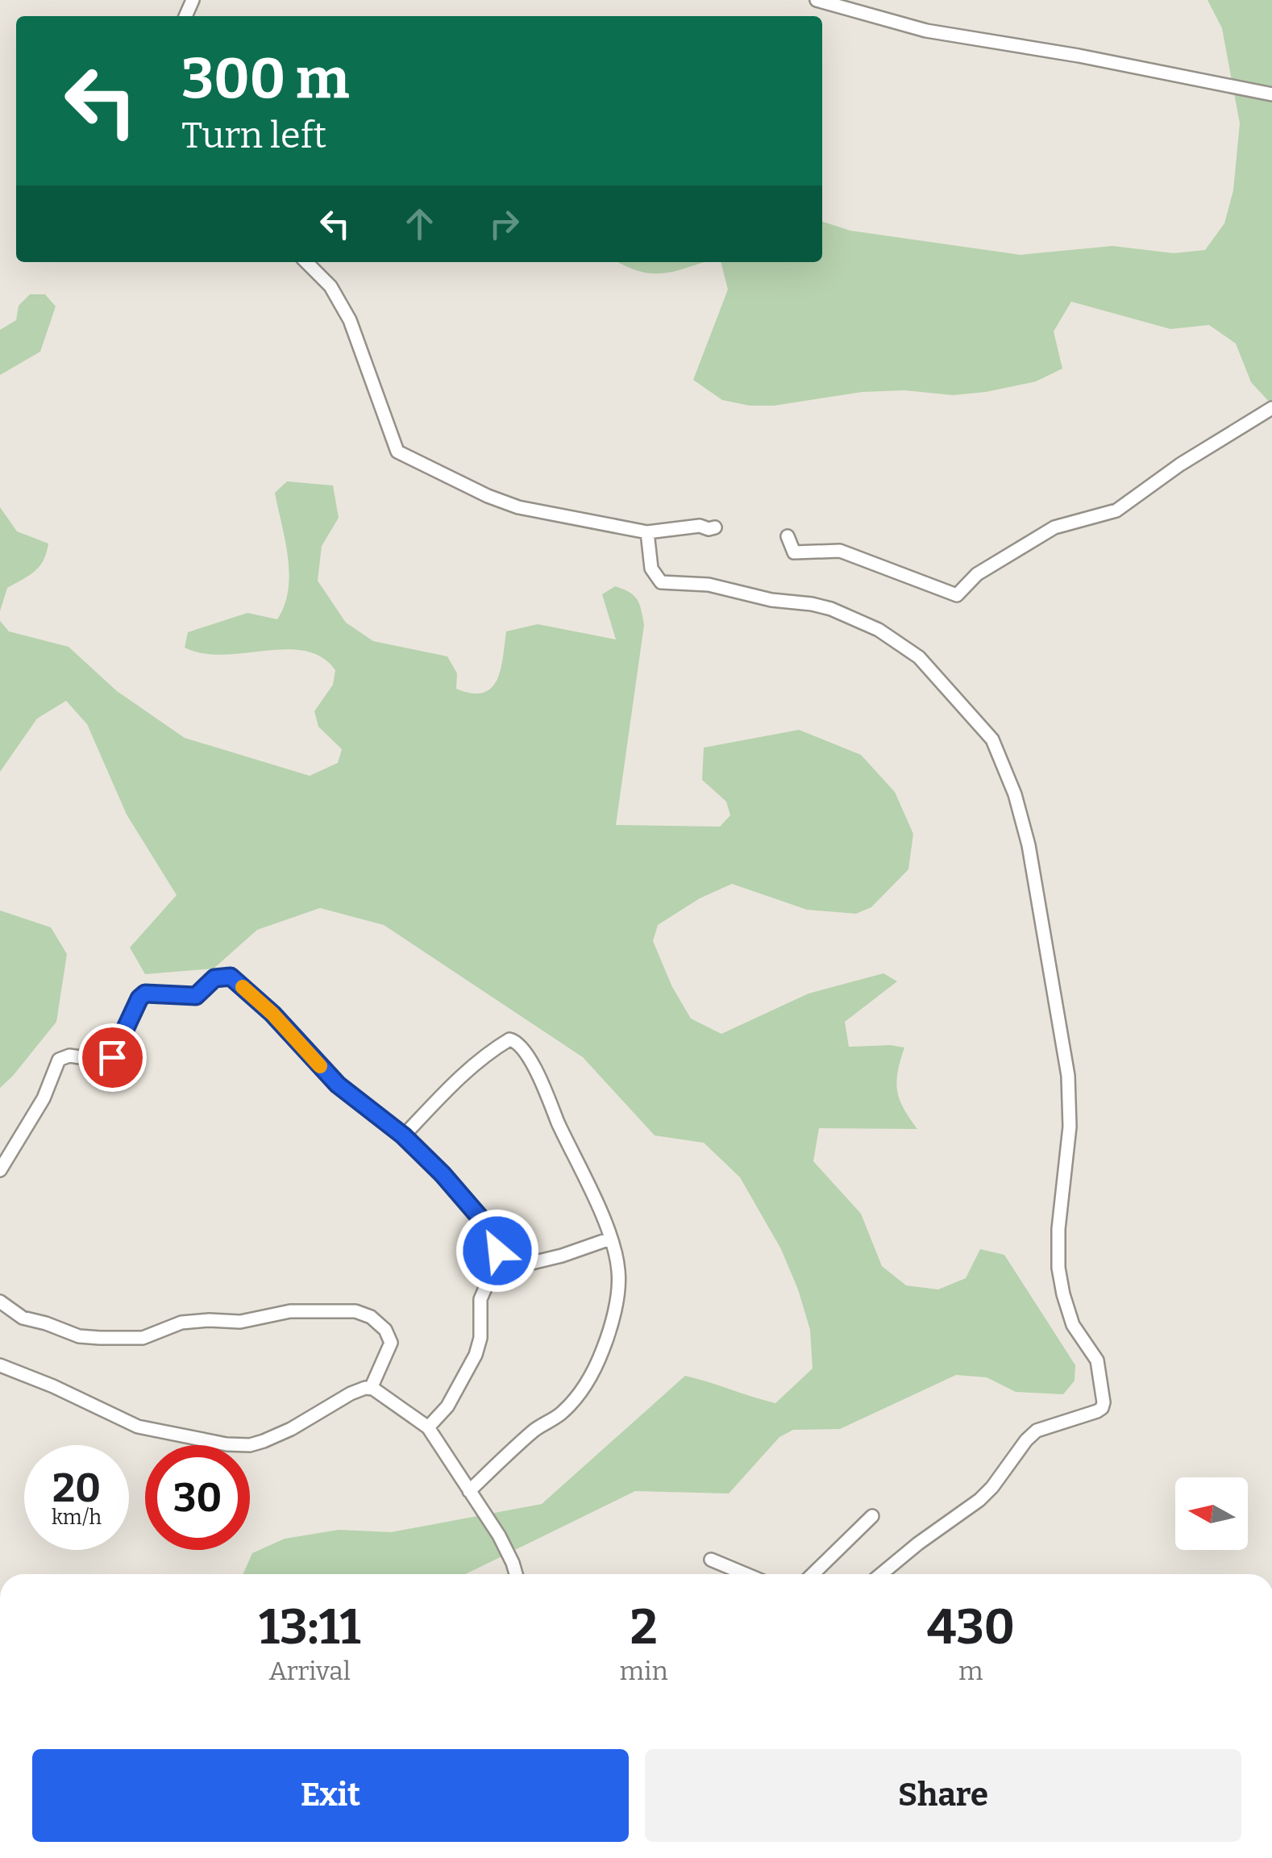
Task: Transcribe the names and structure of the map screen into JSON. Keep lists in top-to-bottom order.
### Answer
{
  "north": "left",
  "page": {
    "turn": ["300 m", "Turn left"],
    "speed": "20 km/h",
    "limit": "30",
    "eta": [
      "13:11",
      "Arrival",
      "2",
      "min",
      "430",
      "m"
    ],
    "buttons": ["Exit", "Share"]
  }
}
